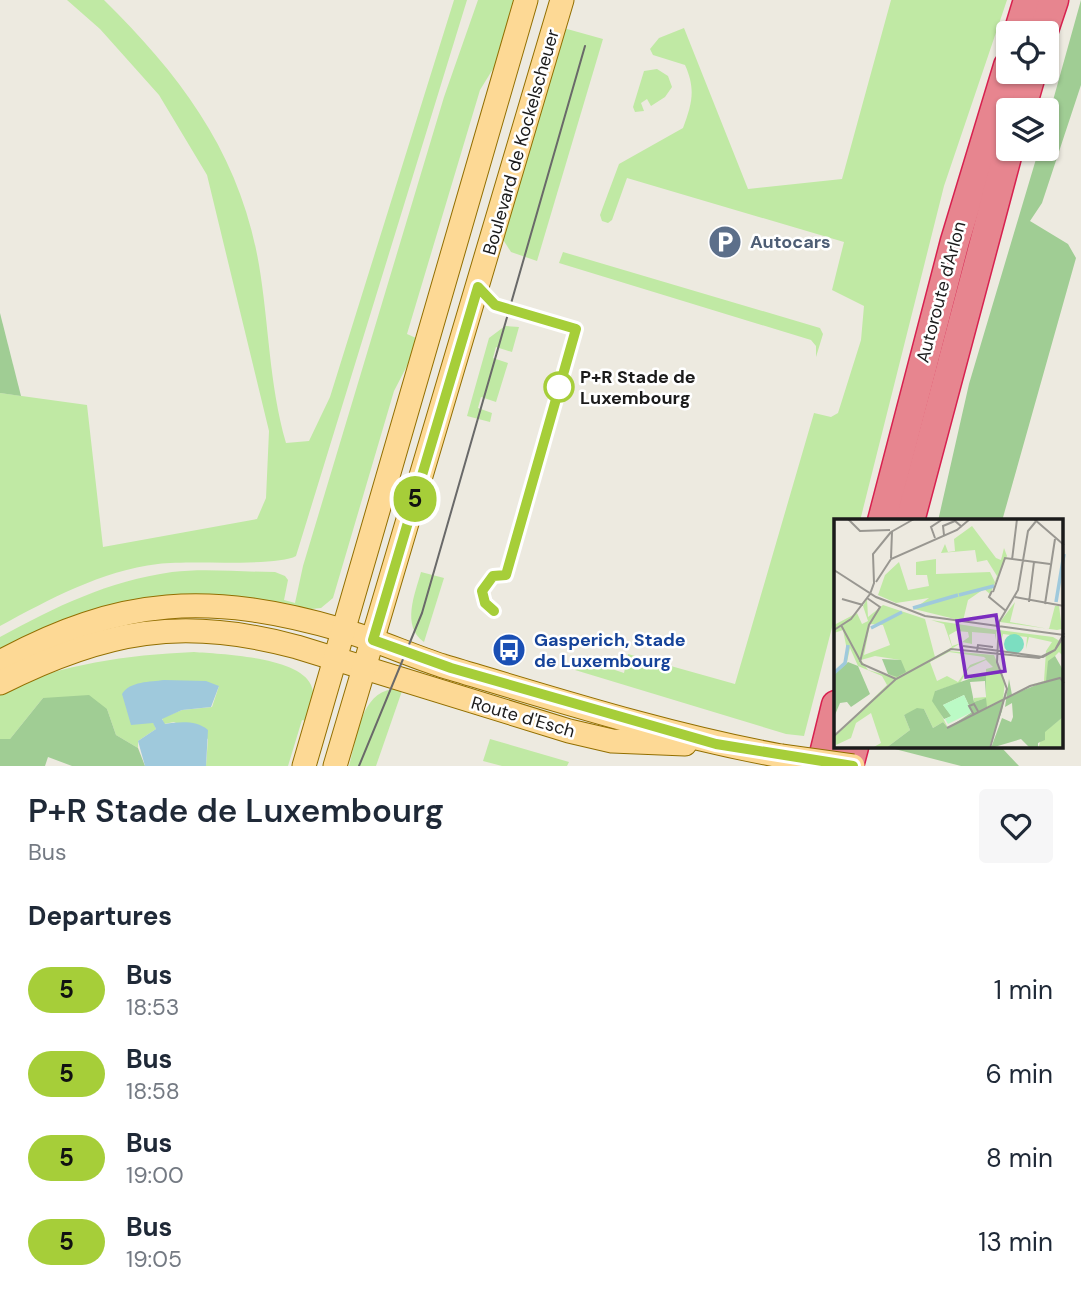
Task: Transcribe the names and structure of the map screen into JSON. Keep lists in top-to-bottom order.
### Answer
{
  "streets": {
    "highway": ["Autoroute d'Arlon"],
    "main road": ["Boulevard de Kockelscheuer", "Route d'Esch"]
  },
  "crossings": [
    ["Boulevard de Kockelscheuer", "Route d'Esch"]
  ],
  "places": {
    "parking": ["Autocars"],
    "other": ["P+R Stade de Luxembourg"],
    "bus stop": ["Gasperich, Stade de Luxembourg"]
  },
  "lines": ["bus line 5"],
  "page": {
    "on_map": "5",
    "heading": [
      ["P+R Stade de Luxembourg", "Bus"],
      "Departures"
    ],
    "list": [
      {
        "mark": "5",
        "name": "Bus",
        "note": "18:53",
        "value": "1 min"
      },
      {
        "mark": "5",
        "name": "Bus",
        "note": "18:58",
        "value": "6 min"
      },
      {
        "mark": "5",
        "name": "Bus",
        "note": "19:00",
        "value": "8 min"
      },
      {
        "mark": "5",
        "name": "Bus",
        "note": "19:05",
        "value": "13 min"
      }
    ]
  }
}
